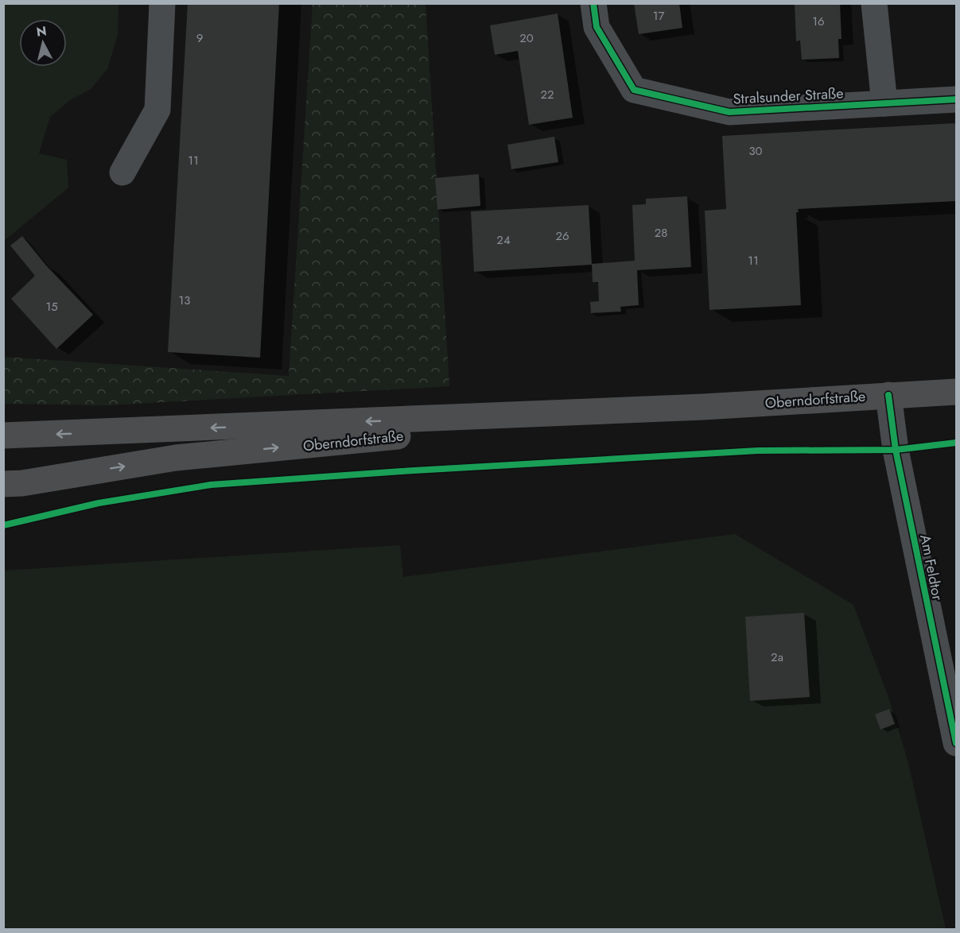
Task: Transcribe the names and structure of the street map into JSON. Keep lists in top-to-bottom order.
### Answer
{
  "streets": {
    "main road": ["Oberndorfstraße"],
    "street": ["Stralsunder Straße", "Am Feldtor"]
  },
  "crossings": [
    ["Oberndorfstraße", "Am Feldtor"]
  ],
  "house_numbers": [
    "17",
    "16",
    "9",
    "20",
    "22",
    "30",
    "11",
    "28",
    "26",
    "24",
    "11",
    "13",
    "15",
    "2a"
  ],
  "north": "top"
}
